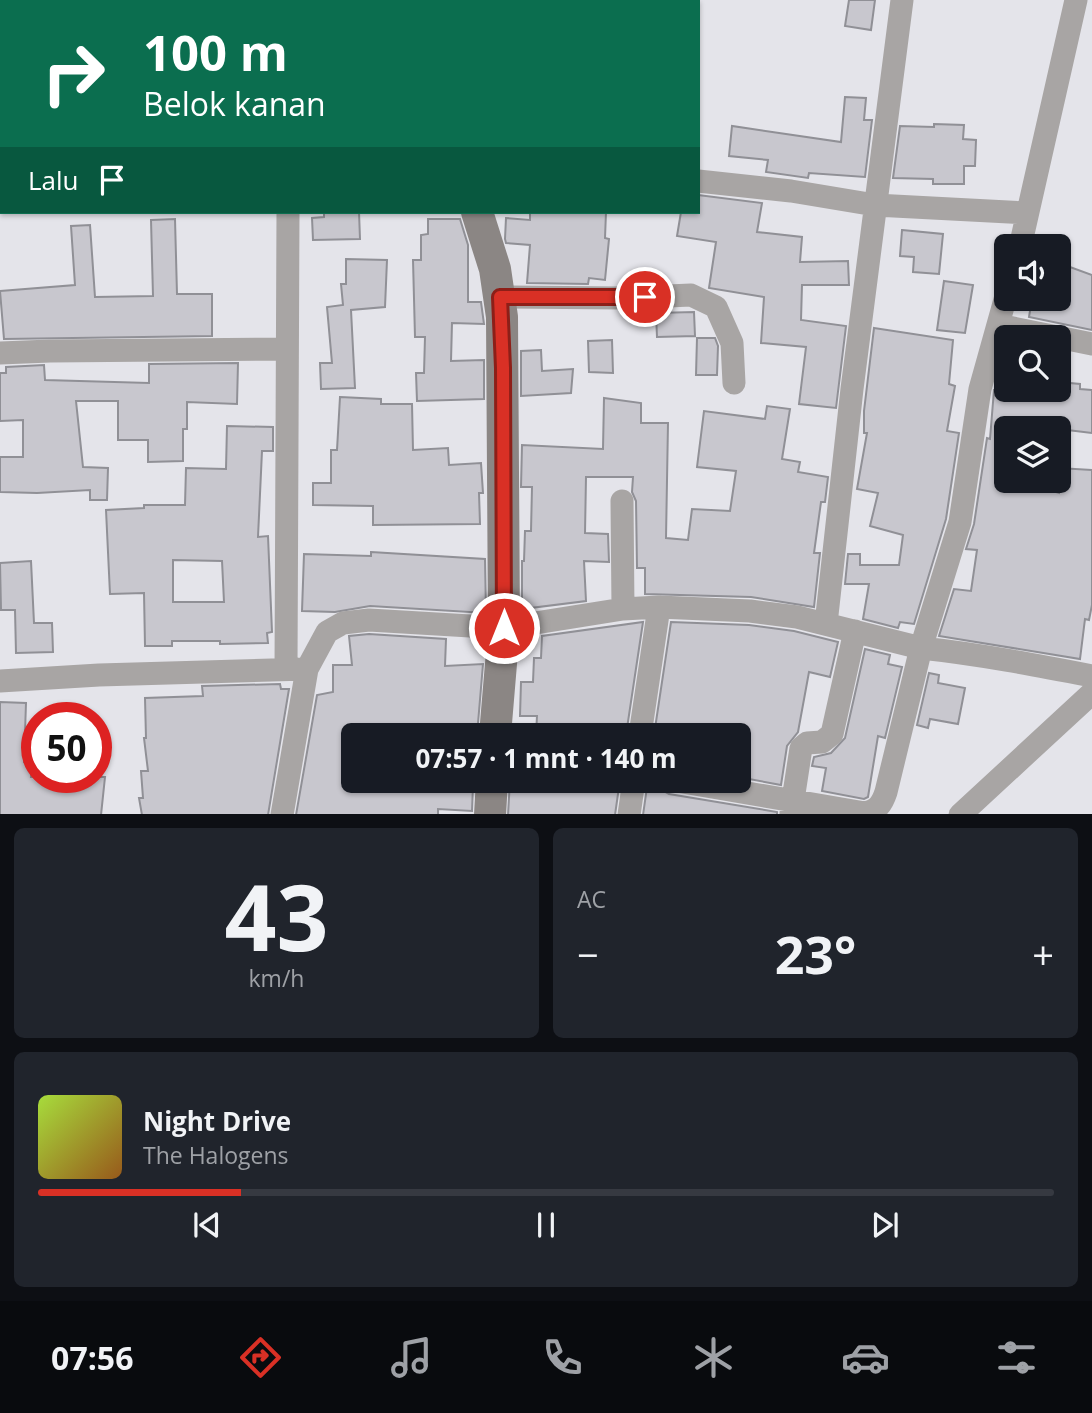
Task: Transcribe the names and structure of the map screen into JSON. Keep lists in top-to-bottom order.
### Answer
{
  "page": {
    "turn": ["100 m", "Belok kanan"],
    "then": "Lalu",
    "limit": "50",
    "trip": "07:57 · 1 mnt · 140 m",
    "tile": [
      ["43", "km/h"],
      "AC"
    ],
    "heat": ["−", "23°", "+"],
    "song": ["Night Drive", "The Halogens"],
    "tabs": "07:56"
  }
}
